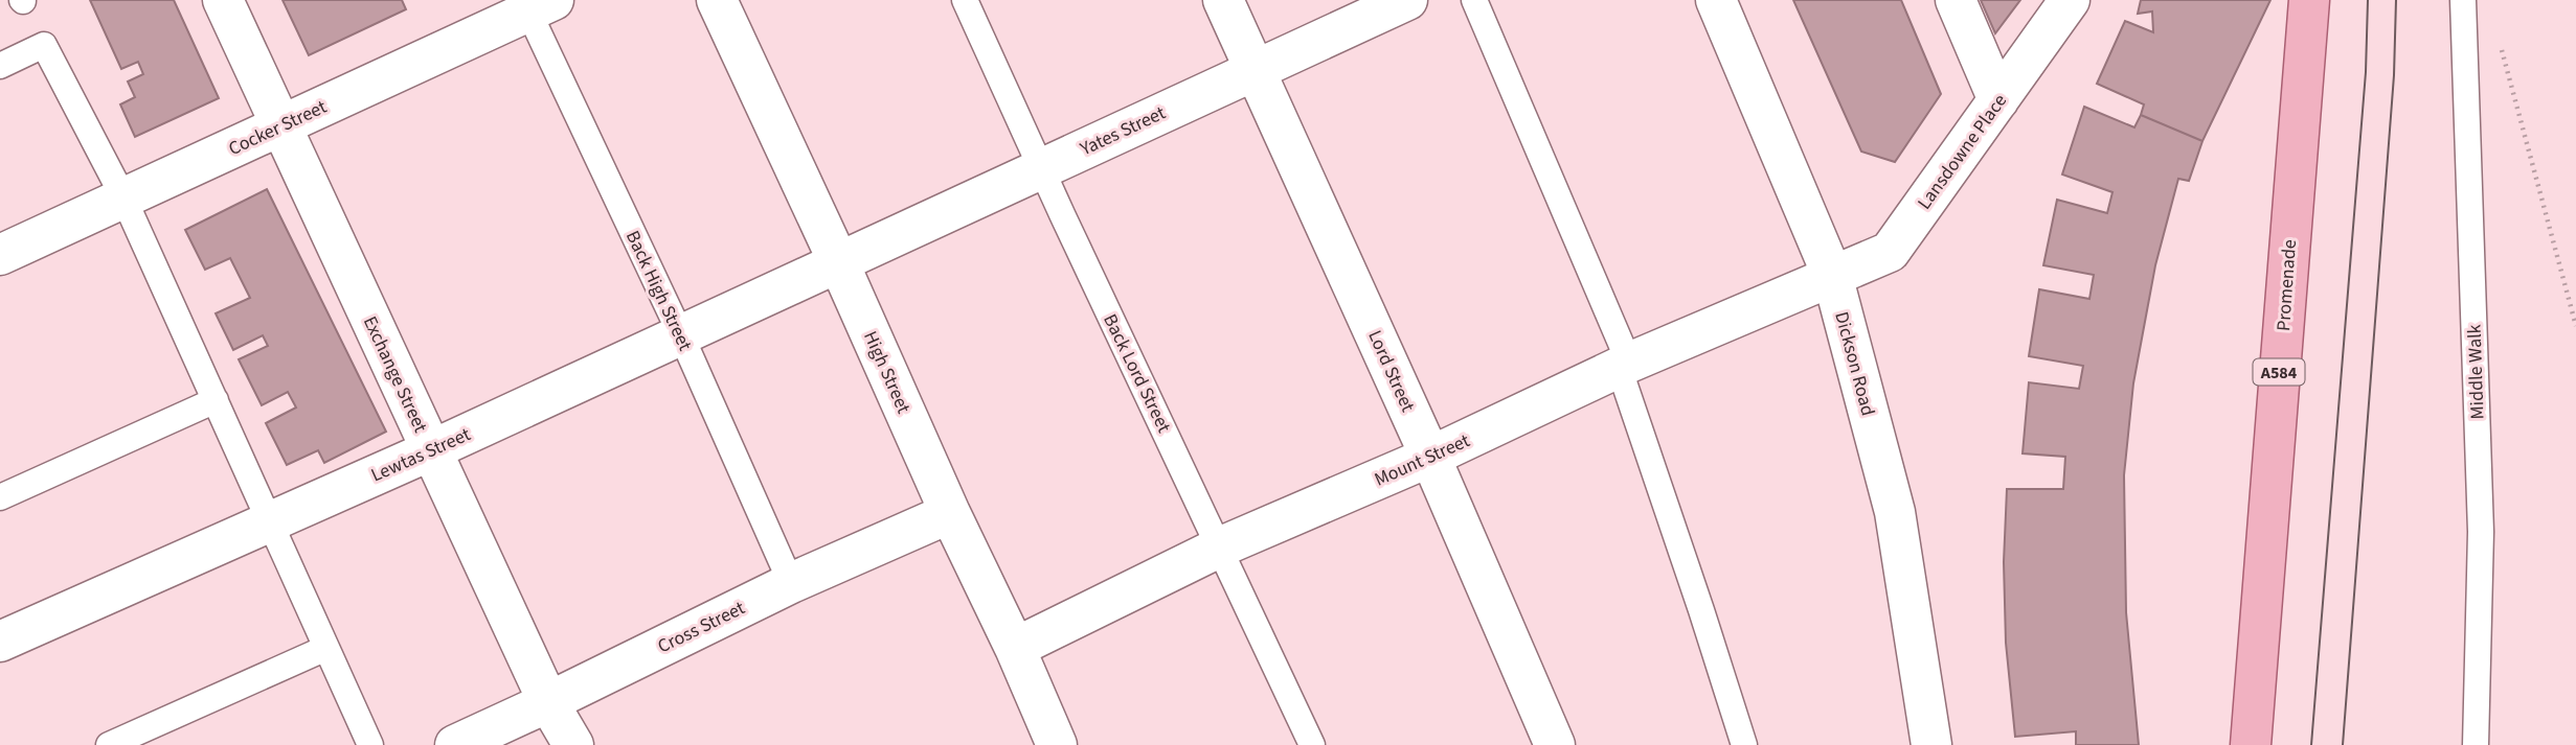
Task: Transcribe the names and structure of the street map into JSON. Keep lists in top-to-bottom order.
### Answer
{
  "streets": {
    "main road": ["Promenade", "A584"],
    "street": [
      "Cocker Street",
      "Yates Street",
      "Lansdowne Place",
      "Dickson Road",
      "Lord Street",
      "High Street",
      "Exchange Street",
      "Lewtas Street",
      "Mount Street",
      "Cross Street"
    ],
    "lane": ["Back High Street", "Middle Walk", "Back Lord Street"]
  },
  "crossings": [
    ["Cocker Street", "Back High Street"],
    ["Cocker Street", "Exchange Street"],
    ["Yates Street", "Lord Street"],
    ["Yates Street", "High Street"],
    ["Yates Street", "Back Lord Street"],
    ["Yates Street", "Lewtas Street"],
    ["Lansdowne Place", "Dickson Road"],
    ["Lansdowne Place", "Mount Street"],
    ["Back High Street", "Lewtas Street"],
    ["Back High Street", "Cross Street"],
    ["Dickson Road", "Mount Street"],
    ["Lord Street", "Mount Street"],
    ["High Street", "Lewtas Street"],
    ["High Street", "Mount Street"],
    ["High Street", "Cross Street"],
    ["Back Lord Street", "Mount Street"],
    ["Exchange Street", "Lewtas Street"],
    ["Exchange Street", "Cross Street"]
  ]
}
